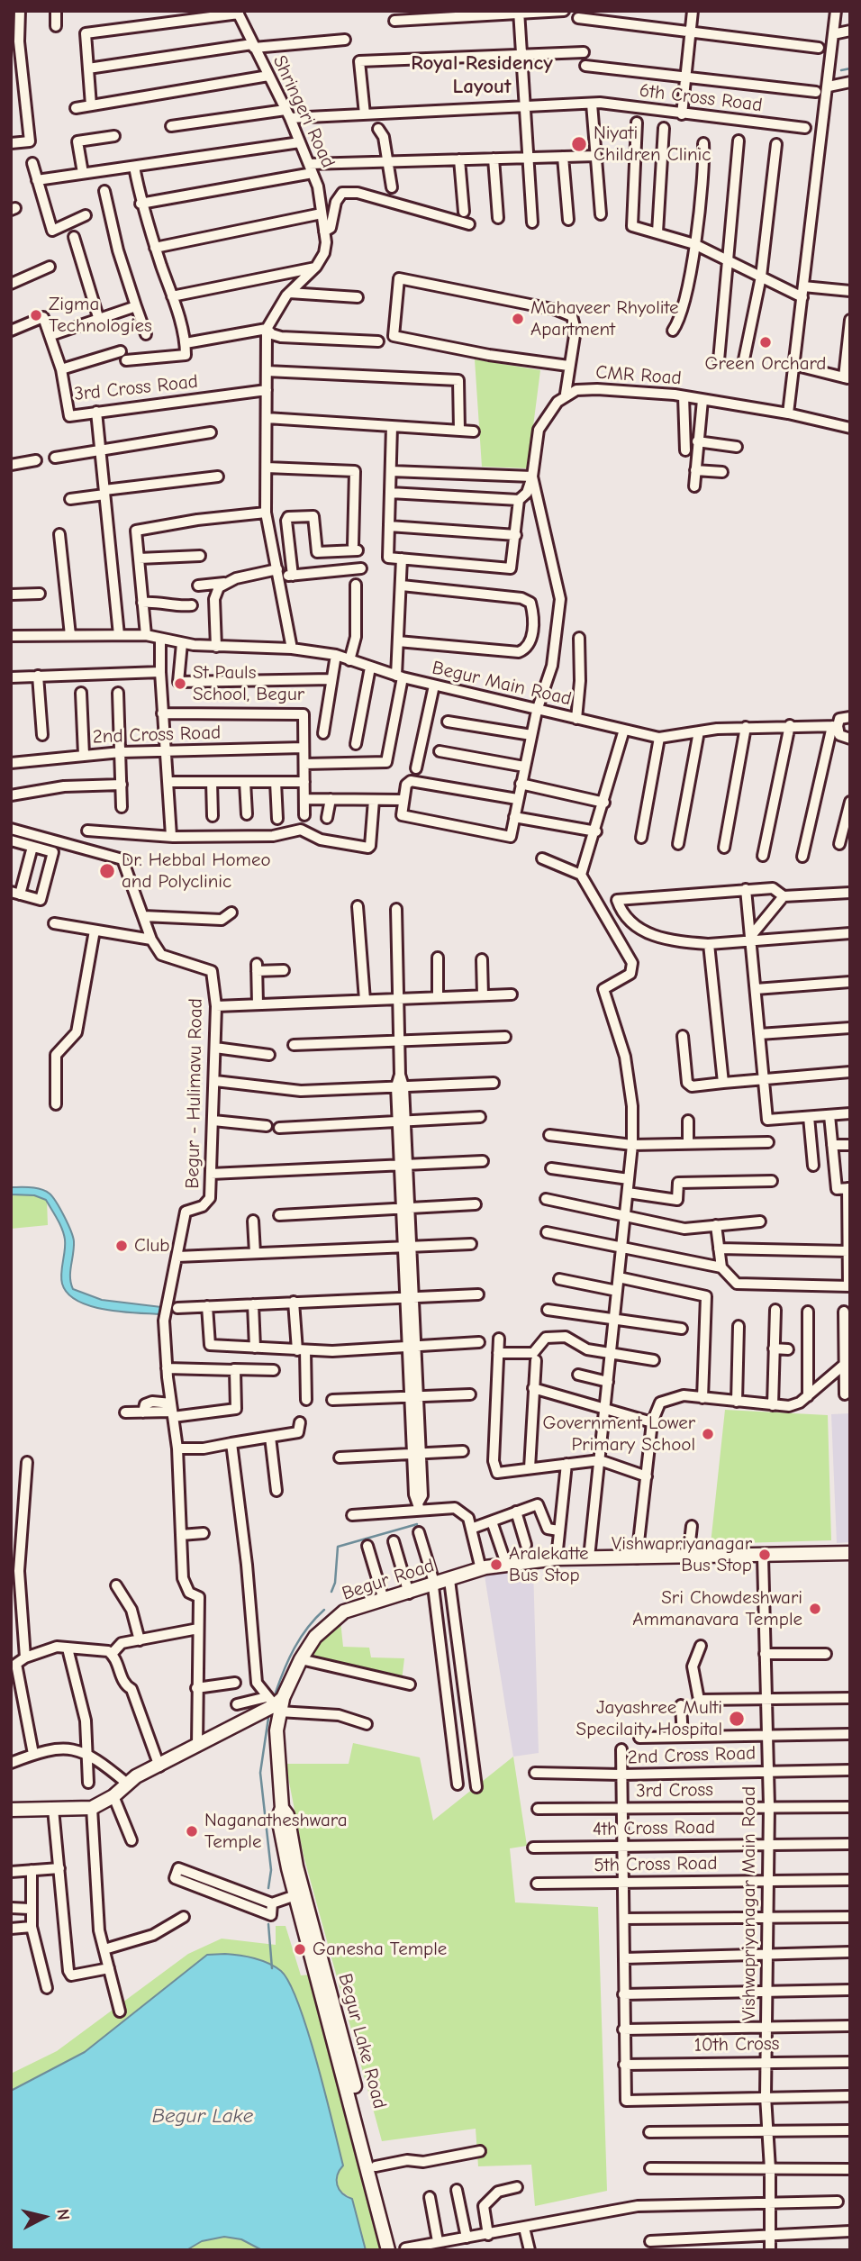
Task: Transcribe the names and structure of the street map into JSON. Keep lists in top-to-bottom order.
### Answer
{
  "streets": {
    "main road": ["Begur Road", "Begur Lake Road"],
    "street": [
      "6th Cross Road",
      "Shringeri Road",
      "CMR Road",
      "3rd Cross Road",
      "Begur Main Road",
      "2nd Cross Road",
      "Begur - Hulimavu Road",
      "3rd Cross",
      "4th Cross Road",
      "5th Cross Road",
      "Vishwapriyanagar Main Road",
      "10th Cross"
    ]
  },
  "crossings": [
    ["2nd Cross Road", "Vishwapriyanagar Main Road"],
    ["Begur Road", "Vishwapriyanagar Main Road"],
    ["3rd Cross", "Vishwapriyanagar Main Road"],
    ["4th Cross Road", "Vishwapriyanagar Main Road"],
    ["5th Cross Road", "Vishwapriyanagar Main Road"],
    ["Vishwapriyanagar Main Road", "10th Cross"]
  ],
  "districts": ["Royal Residency Layout"],
  "water": ["Begur Lake"],
  "places": [
    "Niyati Children Clinic",
    "Zigma Technologies",
    "Mahaveer Rhyolite Apartment",
    "Green Orchard",
    "St Pauls School, Begur",
    "Dr. Hebbal Homeo and Polyclinic",
    "Club",
    "Government Lower Primary School",
    "Vishwapriyanagar Bus Stop",
    "Aralekatte Bus Stop",
    "Sri Chowdeshwari Ammanavara Temple",
    "Jayashree Multi Specilaity Hospital",
    "Naganatheshwara Temple",
    "Ganesha Temple"
  ],
  "north": "right"
}
